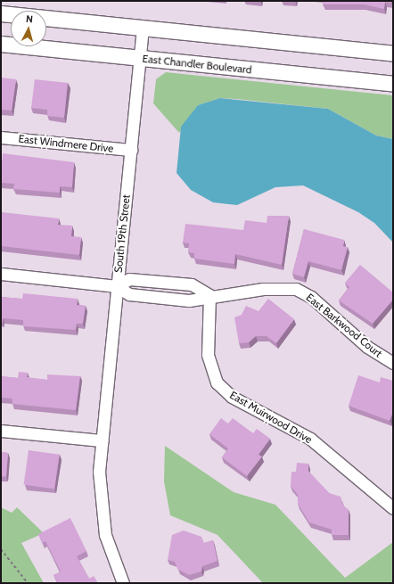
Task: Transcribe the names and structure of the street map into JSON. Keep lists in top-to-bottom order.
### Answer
{
  "streets": {
    "main road": ["East Chandler Boulevard"],
    "street": [
      "East Windmere Drive",
      "South 19th Street",
      "East Barkwood Court",
      "East Muirwood Drive"
    ]
  },
  "crossings": [
    ["East Chandler Boulevard", "South 19th Street"],
    ["East Windmere Drive", "South 19th Street"],
    ["South 19th Street", "East Barkwood Court"],
    ["East Barkwood Court", "East Muirwood Drive"]
  ],
  "north": "top"
}
